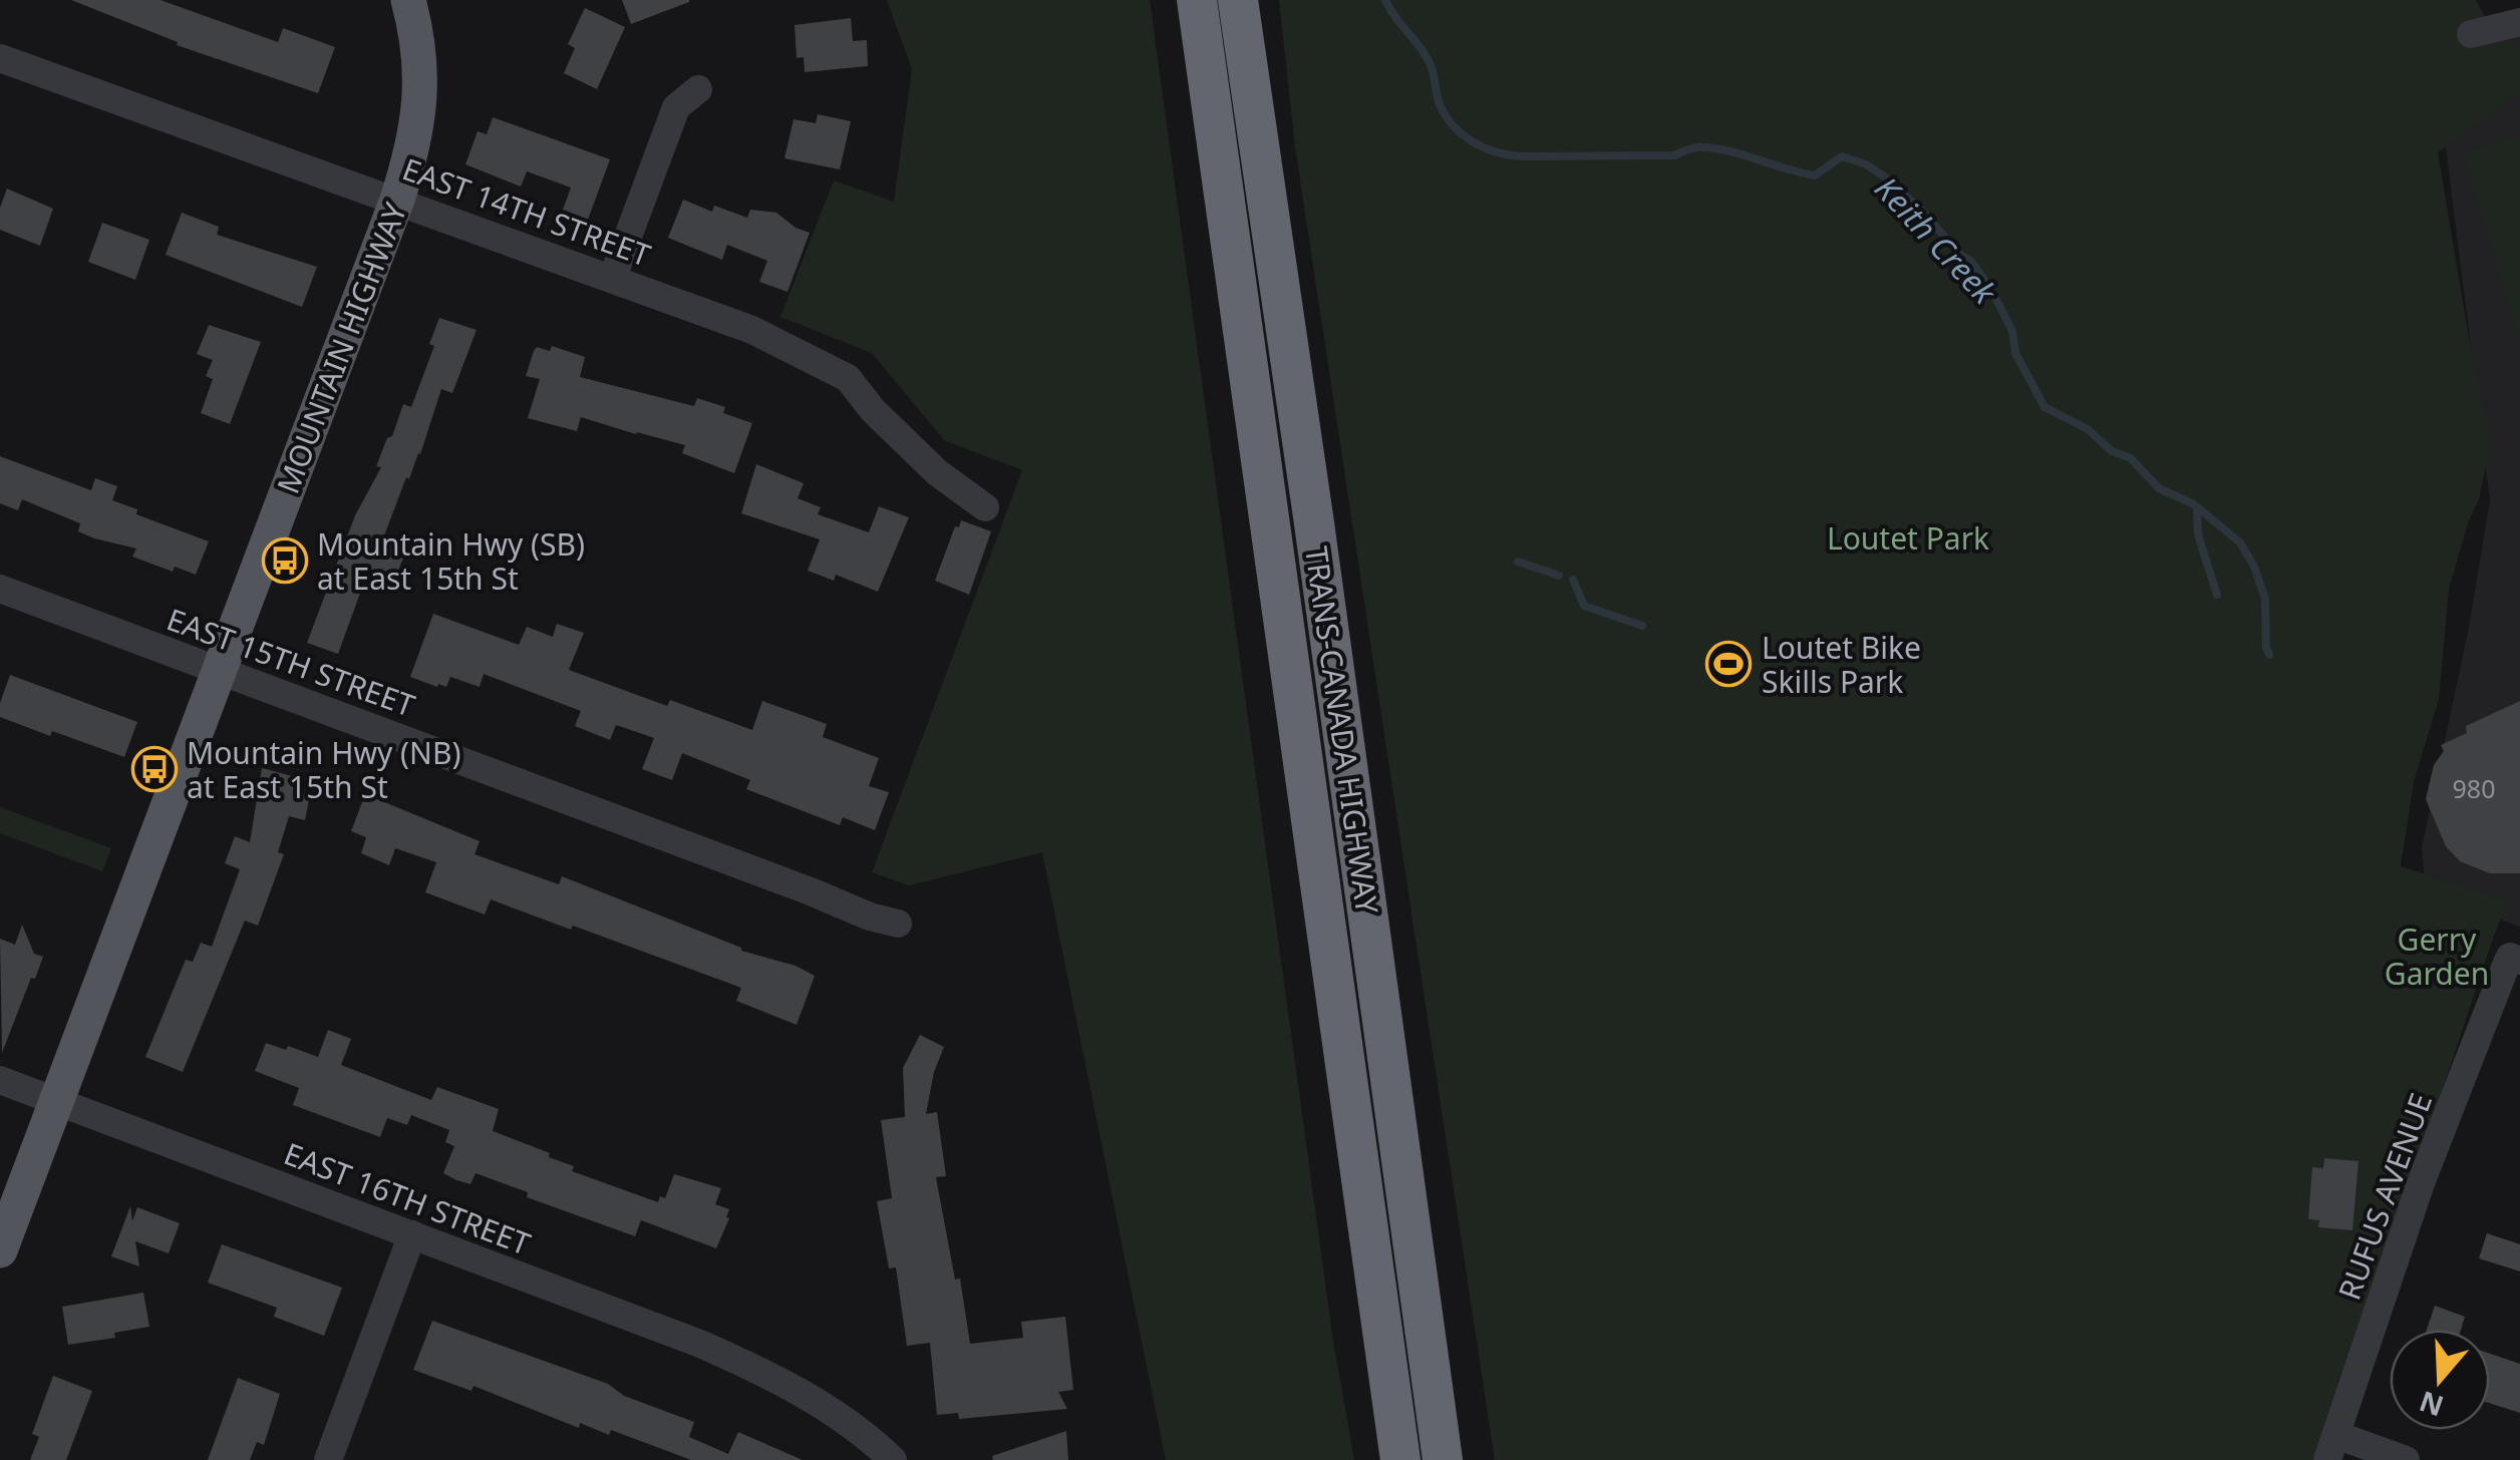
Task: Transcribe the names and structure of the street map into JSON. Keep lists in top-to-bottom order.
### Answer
{
  "streets": {
    "highway": ["TRANS-CANADA HIGHWAY"],
    "main road": ["MOUNTAIN HIGHWAY"],
    "street": [
      "EAST 14TH STREET",
      "EAST 15TH STREET",
      "RUFUS AVENUE",
      "EAST 16TH STREET"
    ]
  },
  "crossings": [
    ["EAST 14TH STREET", "MOUNTAIN HIGHWAY"],
    ["MOUNTAIN HIGHWAY", "EAST 15TH STREET"],
    ["MOUNTAIN HIGHWAY", "EAST 16TH STREET"]
  ],
  "water": ["Keith Creek"],
  "parks": ["Loutet Park", "Gerry Garden"],
  "places": {
    "bus stop": ["Mountain Hwy (SB) at East 15th St", "Mountain Hwy (NB) at East 15th St"],
    "sports": ["Loutet Bike Skills Park"]
  },
  "house_numbers": ["980"],
  "north": "bottom"
}
